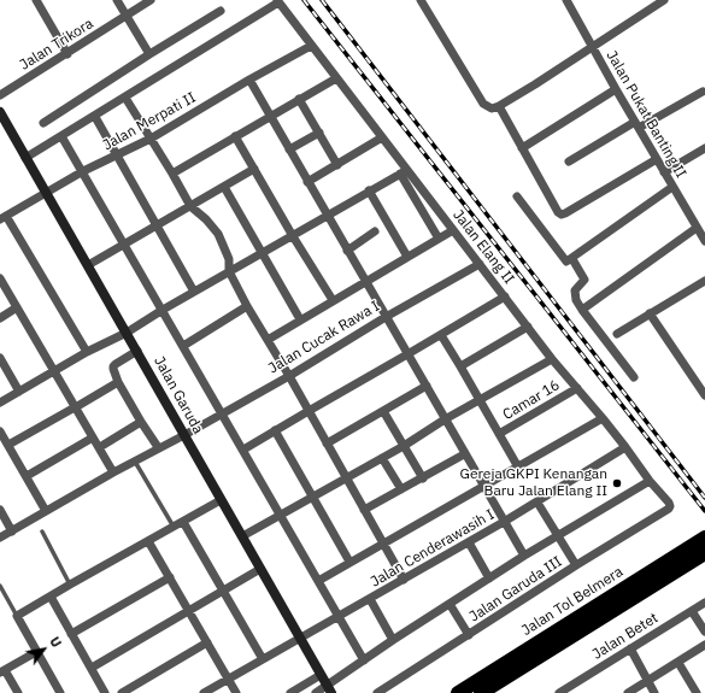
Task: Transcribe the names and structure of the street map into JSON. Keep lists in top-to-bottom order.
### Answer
{
  "streets": {
    "highway": ["Jalan Tol Belmera"],
    "street": [
      "Jalan Trikora",
      "Jalan Pukat Banting II",
      "Jalan Merpati II",
      "Jalan Elang II",
      "Jalan Cucak Rawa I",
      "Jalan Garuda",
      "Camar 16",
      "Jalan Cenderawasih I",
      "Jalan Garuda III",
      "Jalan Betet"
    ]
  },
  "crossings": [
    ["Jalan Merpati II", "Jalan Elang II"],
    ["Jalan Merpati II", "Jalan Garuda"],
    ["Jalan Elang II", "Jalan Cucak Rawa I"],
    ["Jalan Elang II", "Camar 16"],
    ["Jalan Elang II", "Jalan Cenderawasih I"],
    ["Jalan Elang II", "Jalan Garuda III"],
    ["Jalan Cucak Rawa I", "Jalan Garuda"],
    ["Jalan Garuda", "Jalan Cenderawasih I"]
  ],
  "places": ["Gereja GKPI Kenangan Baru Jalan Elang II"],
  "north": "top right"
}
